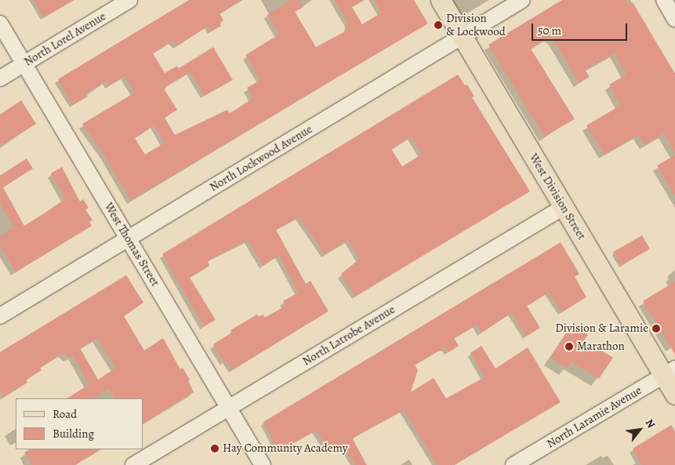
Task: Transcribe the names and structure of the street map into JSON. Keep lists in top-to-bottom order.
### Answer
{
  "streets": {
    "main road": ["West Division Street"],
    "street": [
      "North Lorel Avenue",
      "North Lockwood Avenue",
      "West Thomas Street",
      "North Latrobe Avenue",
      "North Laramie Avenue"
    ]
  },
  "crossings": [
    ["North Lorel Avenue", "West Thomas Street"],
    ["North Lockwood Avenue", "West Division Street"],
    ["North Lockwood Avenue", "West Thomas Street"],
    ["West Division Street", "North Latrobe Avenue"],
    ["West Division Street", "North Laramie Avenue"],
    ["West Thomas Street", "North Latrobe Avenue"]
  ],
  "places": [
    "Division & Lockwood",
    "Division & Laramie",
    "Marathon",
    "Hay Community Academy"
  ],
  "legend": ["Road", "Building"],
  "scale_bar": "50 m",
  "north": "top right"
}
